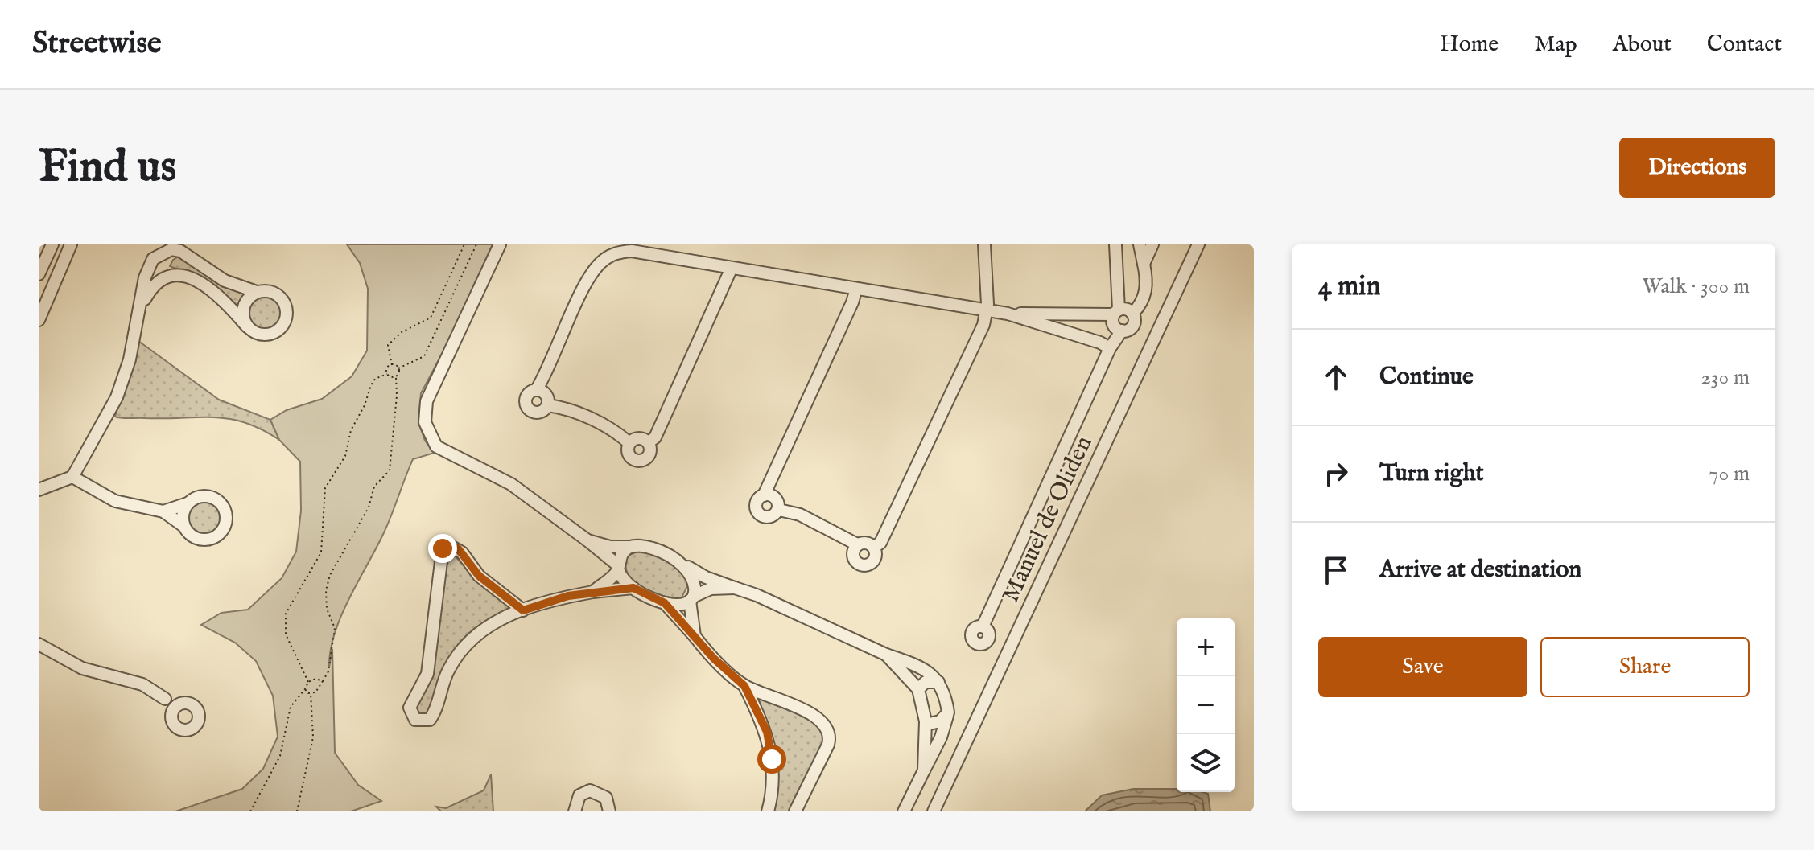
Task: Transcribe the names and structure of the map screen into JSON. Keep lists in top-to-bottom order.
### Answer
{
  "streets": {
    "street": ["Manuel de Oliden"]
  },
  "page": {
    "header": "Streetwise",
    "nav": [
      "Home",
      "Map",
      "About",
      "Contact"
    ],
    "buttons": [
      "Directions",
      ["Save", "Share"]
    ],
    "title": "Find us",
    "heading": ["4 min", "Walk · 300 m"],
    "list": [
      ["Continue", "230 m"],
      ["Turn right", "70 m"],
      "Arrive at destination"
    ],
    "map_buttons": ["+", "−"]
  }
}
